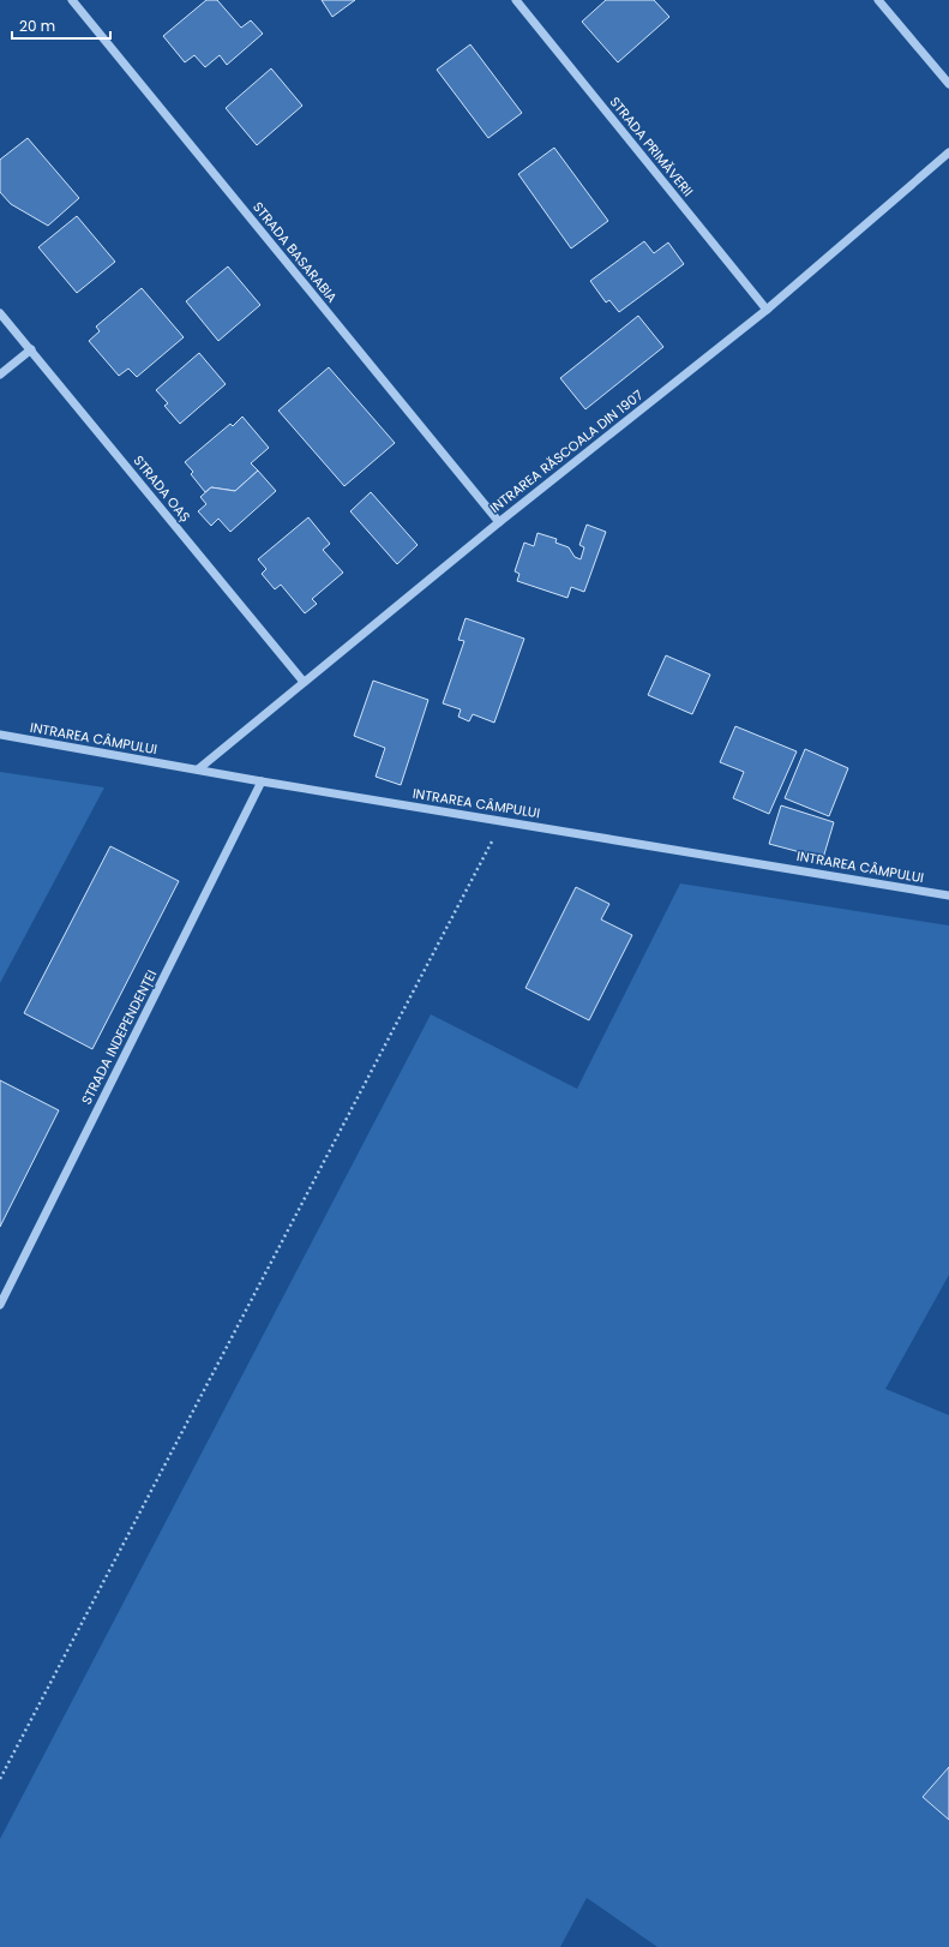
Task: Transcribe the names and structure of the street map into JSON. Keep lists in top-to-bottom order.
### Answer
{
  "streets": {
    "street": [
      "STRADA PRIMĂVERII",
      "STRADA BASARABIA",
      "INTRAREA RĂSCOALA DIN 1907",
      "STRADA OAȘ",
      "INTRAREA CÂMPULUI",
      "STRADA INDEPENDENȚEI"
    ]
  },
  "crossings": [
    ["STRADA PRIMĂVERII", "INTRAREA RĂSCOALA DIN 1907"],
    ["STRADA BASARABIA", "INTRAREA RĂSCOALA DIN 1907"],
    ["INTRAREA RĂSCOALA DIN 1907", "STRADA OAȘ"],
    ["INTRAREA RĂSCOALA DIN 1907", "INTRAREA CÂMPULUI"],
    ["INTRAREA CÂMPULUI", "STRADA INDEPENDENȚEI"]
  ],
  "scale_bar": "20 m"
}
